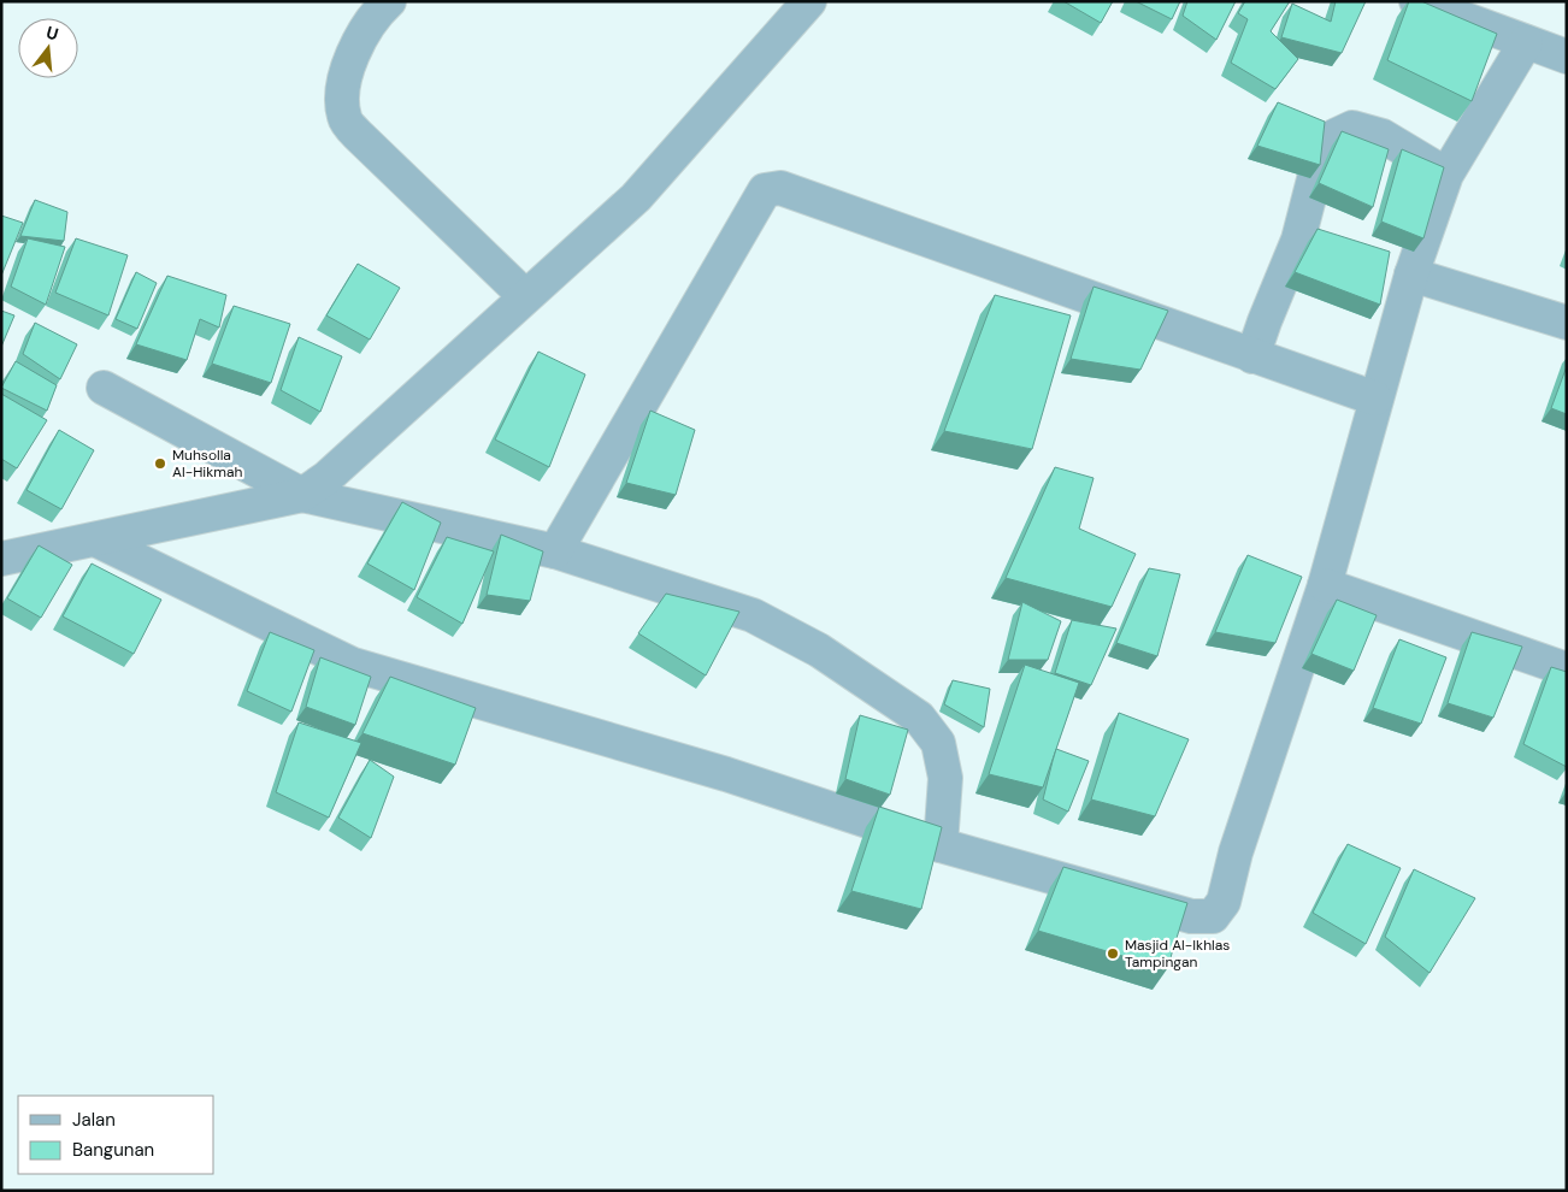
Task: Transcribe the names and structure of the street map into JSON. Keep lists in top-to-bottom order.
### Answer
{
  "places": ["Muhsolla Al-Hikmah", "Masjid Al-Ikhlas Tampingan"],
  "legend": ["Jalan", "Bangunan"],
  "north": "top"
}
